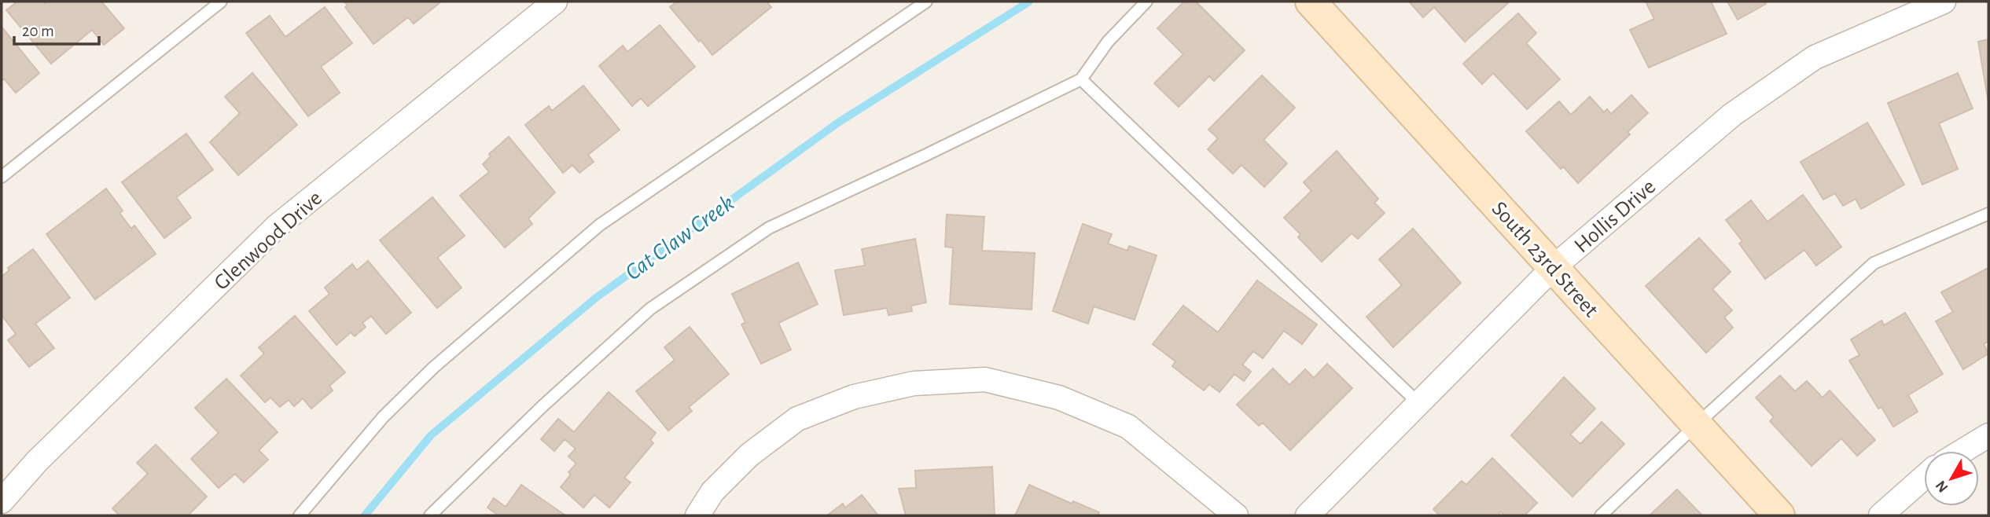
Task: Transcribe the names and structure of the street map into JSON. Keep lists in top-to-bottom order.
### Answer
{
  "streets": {
    "street": ["Hollis Drive", "Glenwood Drive", "South 23rd Street"]
  },
  "crossings": [
    ["Hollis Drive", "South 23rd Street"]
  ],
  "water": ["Cat Claw Creek"],
  "scale_bar": "20 m",
  "north": "bottom left"
}
